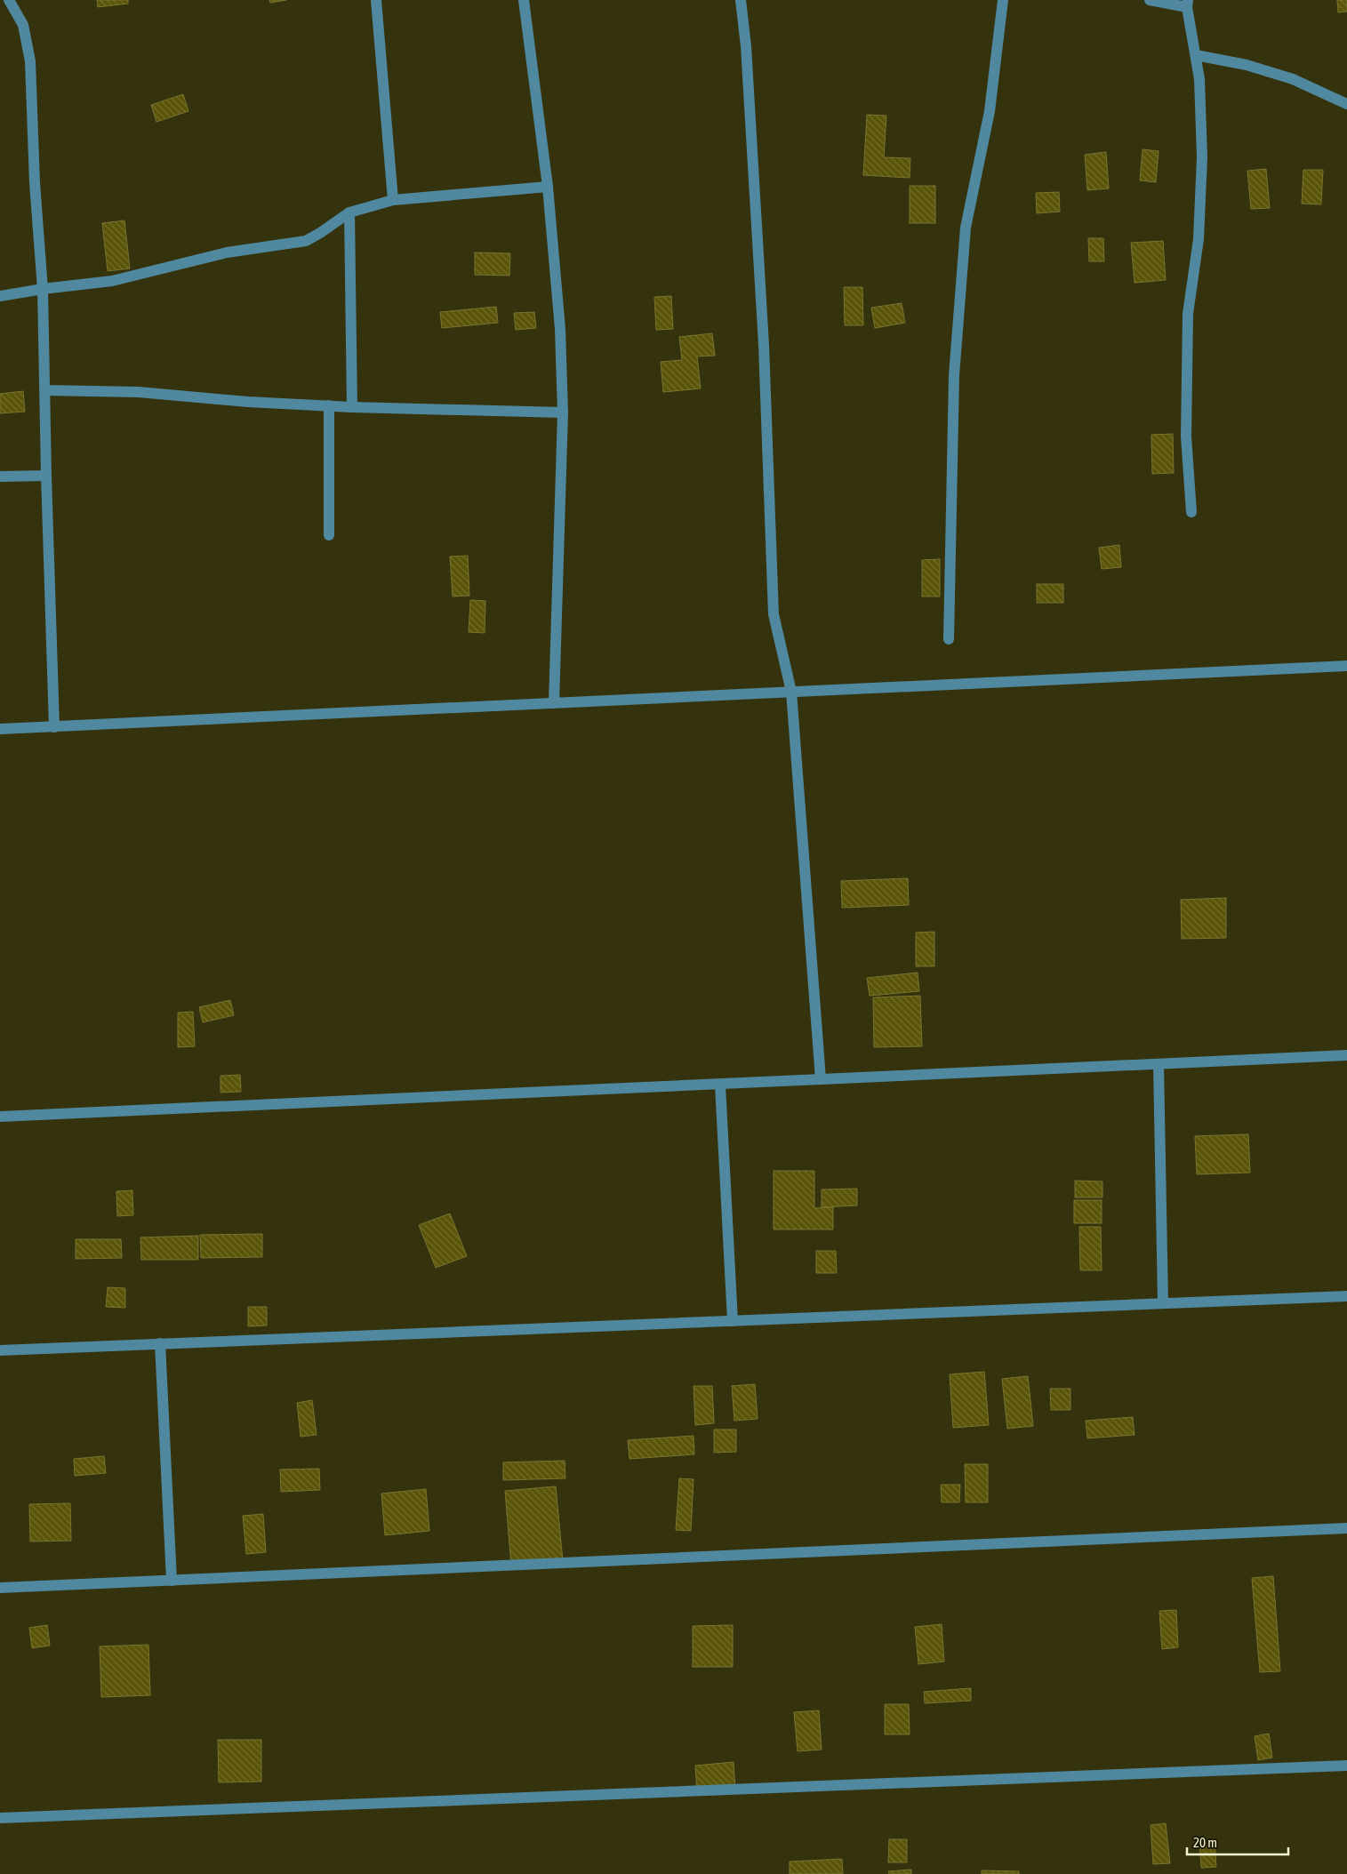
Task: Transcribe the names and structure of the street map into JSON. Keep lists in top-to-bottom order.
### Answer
{
  "scale_bar": "20 m"
}
